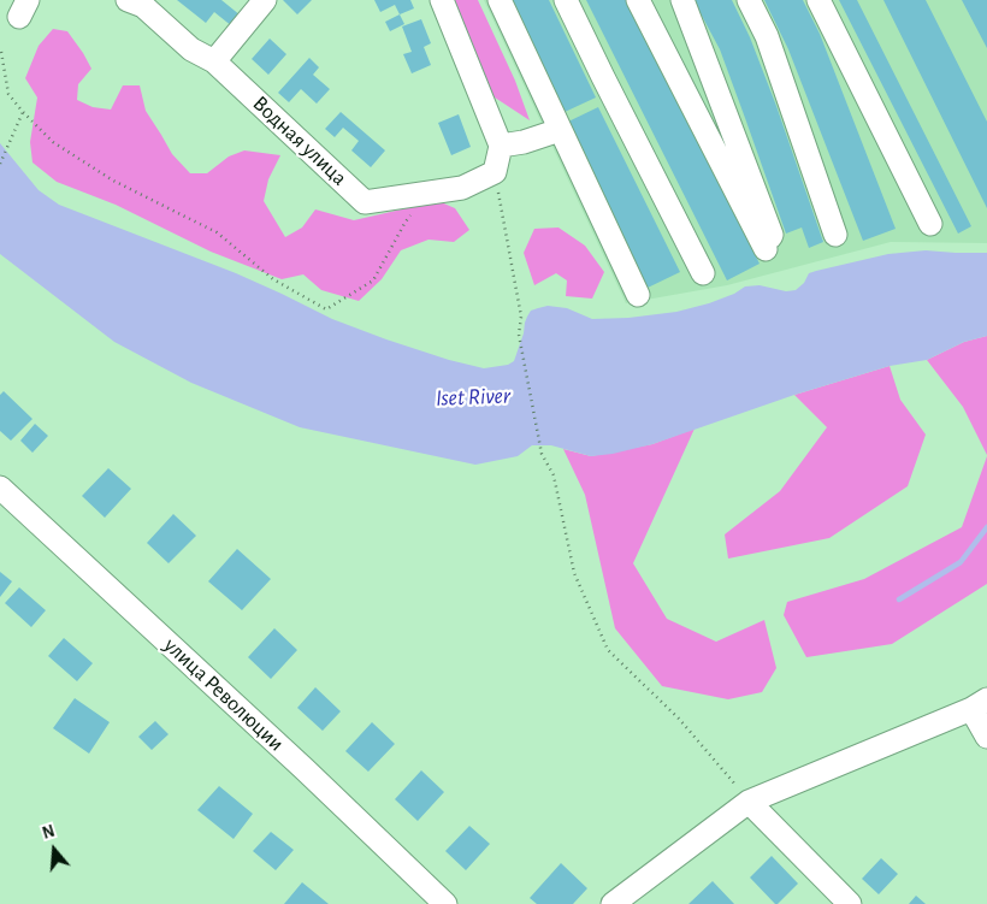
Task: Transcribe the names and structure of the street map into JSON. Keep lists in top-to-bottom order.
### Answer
{
  "streets": {
    "street": ["Водная улица", "улица Революции"]
  },
  "water": ["Iset River"],
  "north": "top"
}
